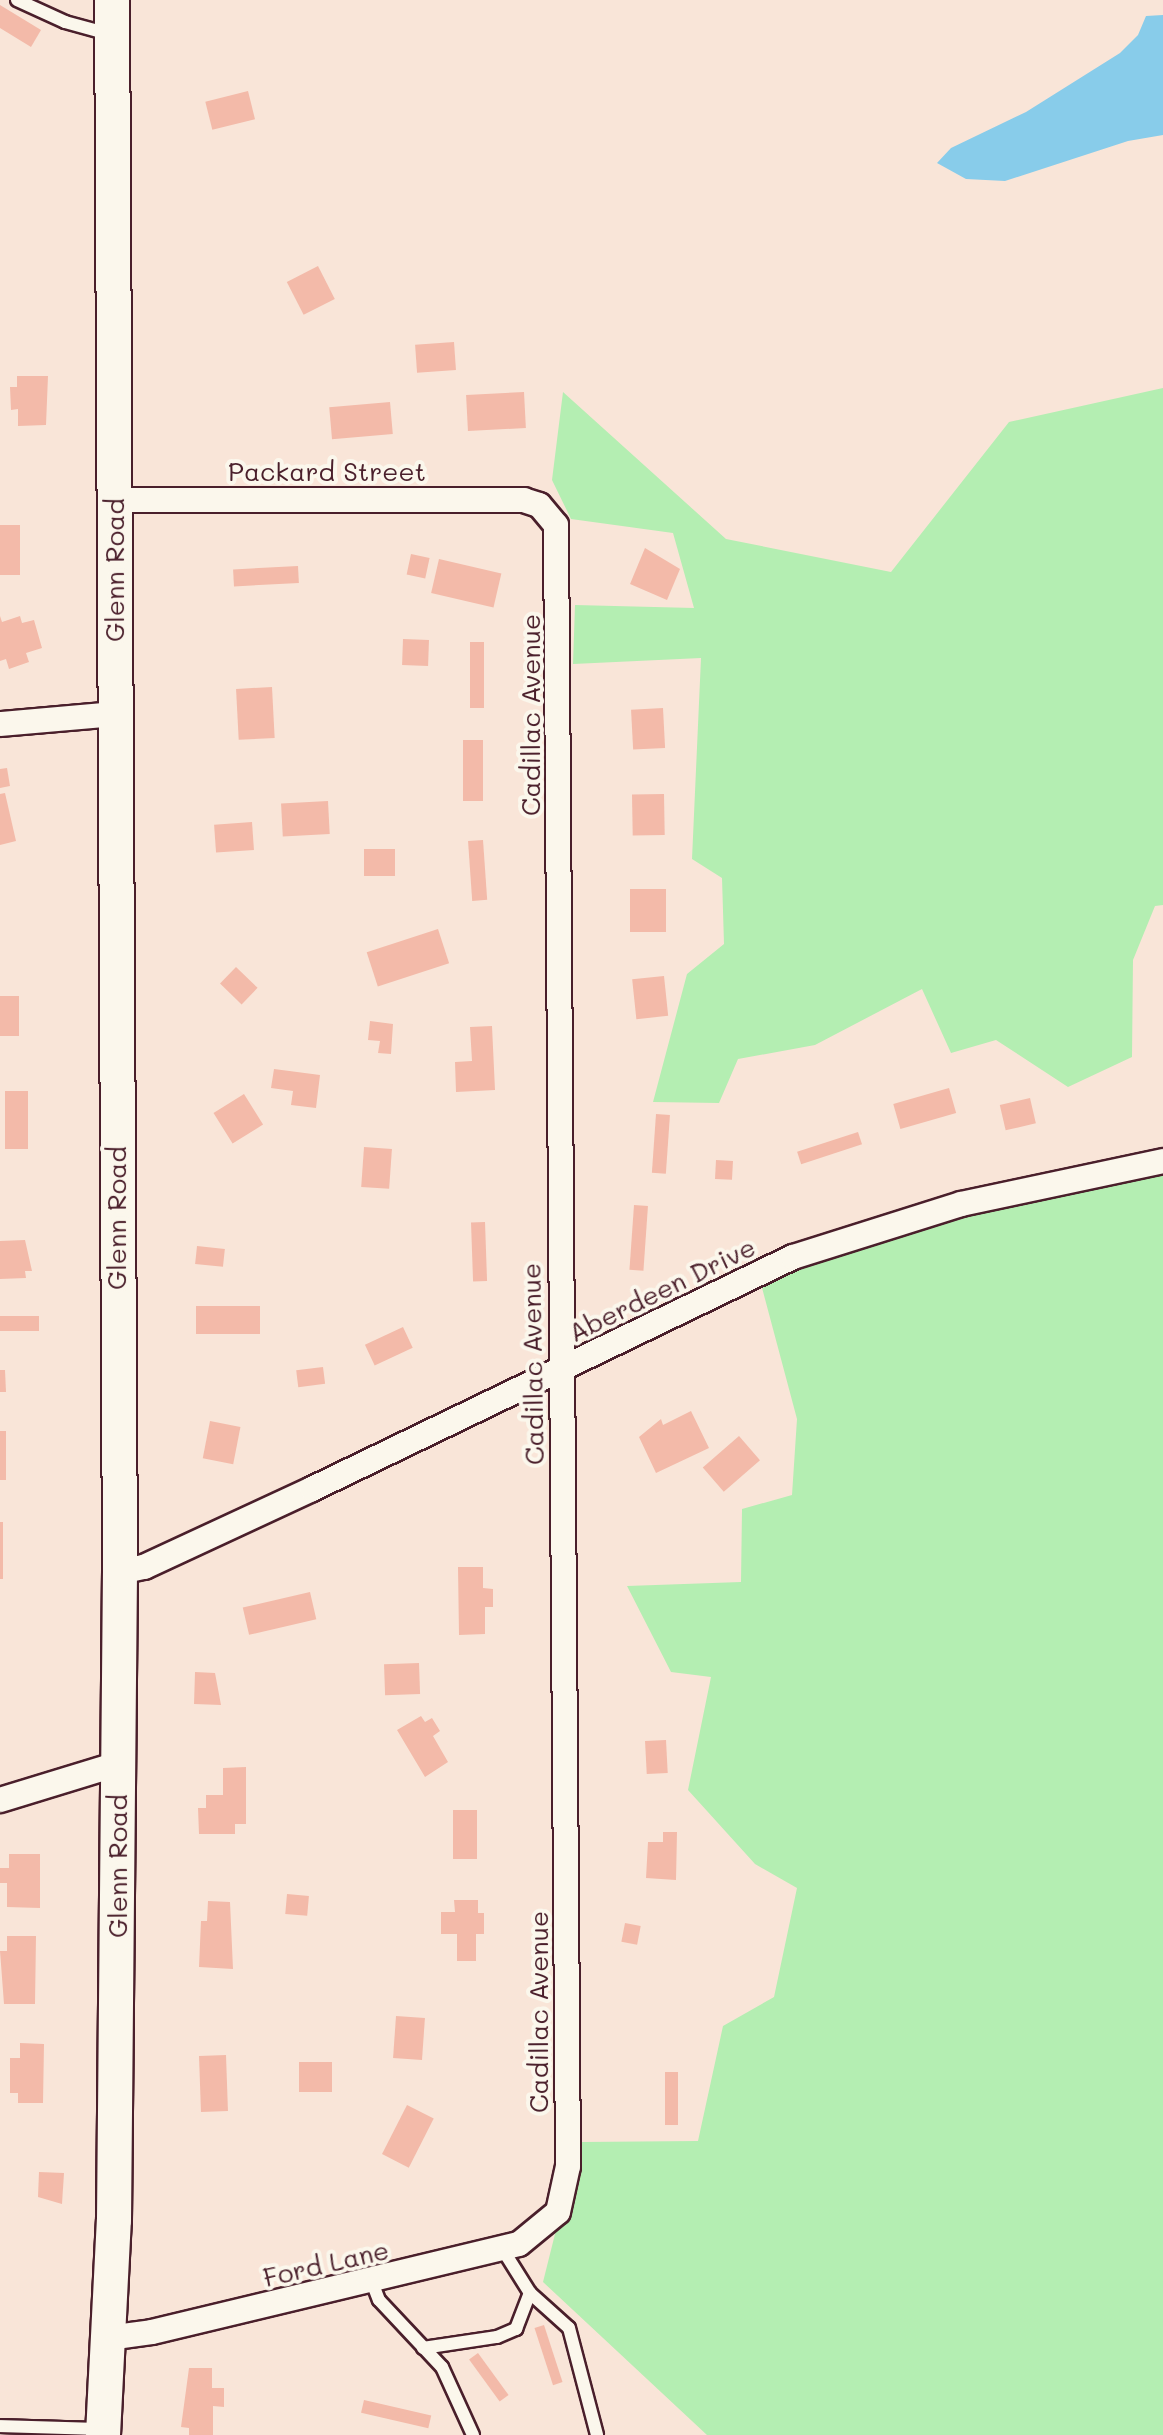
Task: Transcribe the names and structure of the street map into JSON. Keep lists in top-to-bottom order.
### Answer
{
  "streets": {
    "street": [
      "Packard Street",
      "Glenn Road",
      "Cadillac Avenue",
      "Aberdeen Drive",
      "Ford Lane"
    ]
  },
  "crossings": [
    ["Packard Street", "Glenn Road"],
    ["Packard Street", "Cadillac Avenue"],
    ["Glenn Road", "Aberdeen Drive"],
    ["Glenn Road", "Ford Lane"],
    ["Cadillac Avenue", "Aberdeen Drive"],
    ["Cadillac Avenue", "Ford Lane"]
  ]
}
